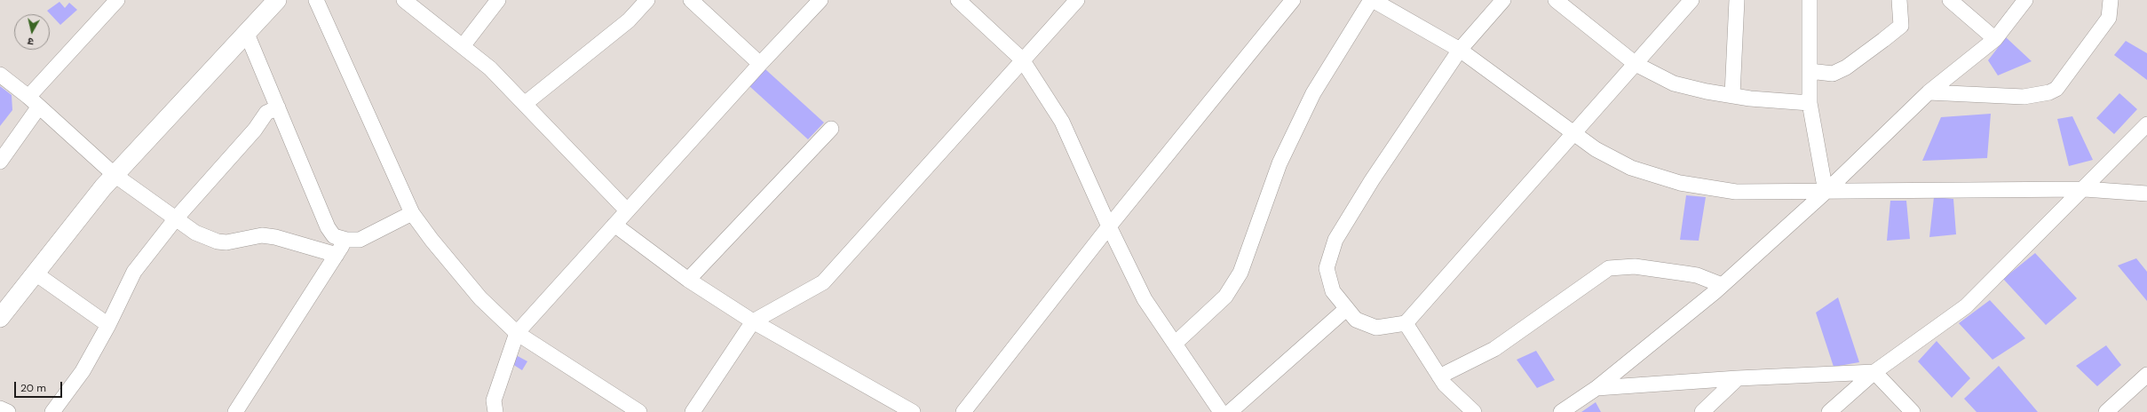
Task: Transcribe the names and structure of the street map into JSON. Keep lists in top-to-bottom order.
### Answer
{
  "scale_bar": "20 m",
  "north": "bottom"
}
